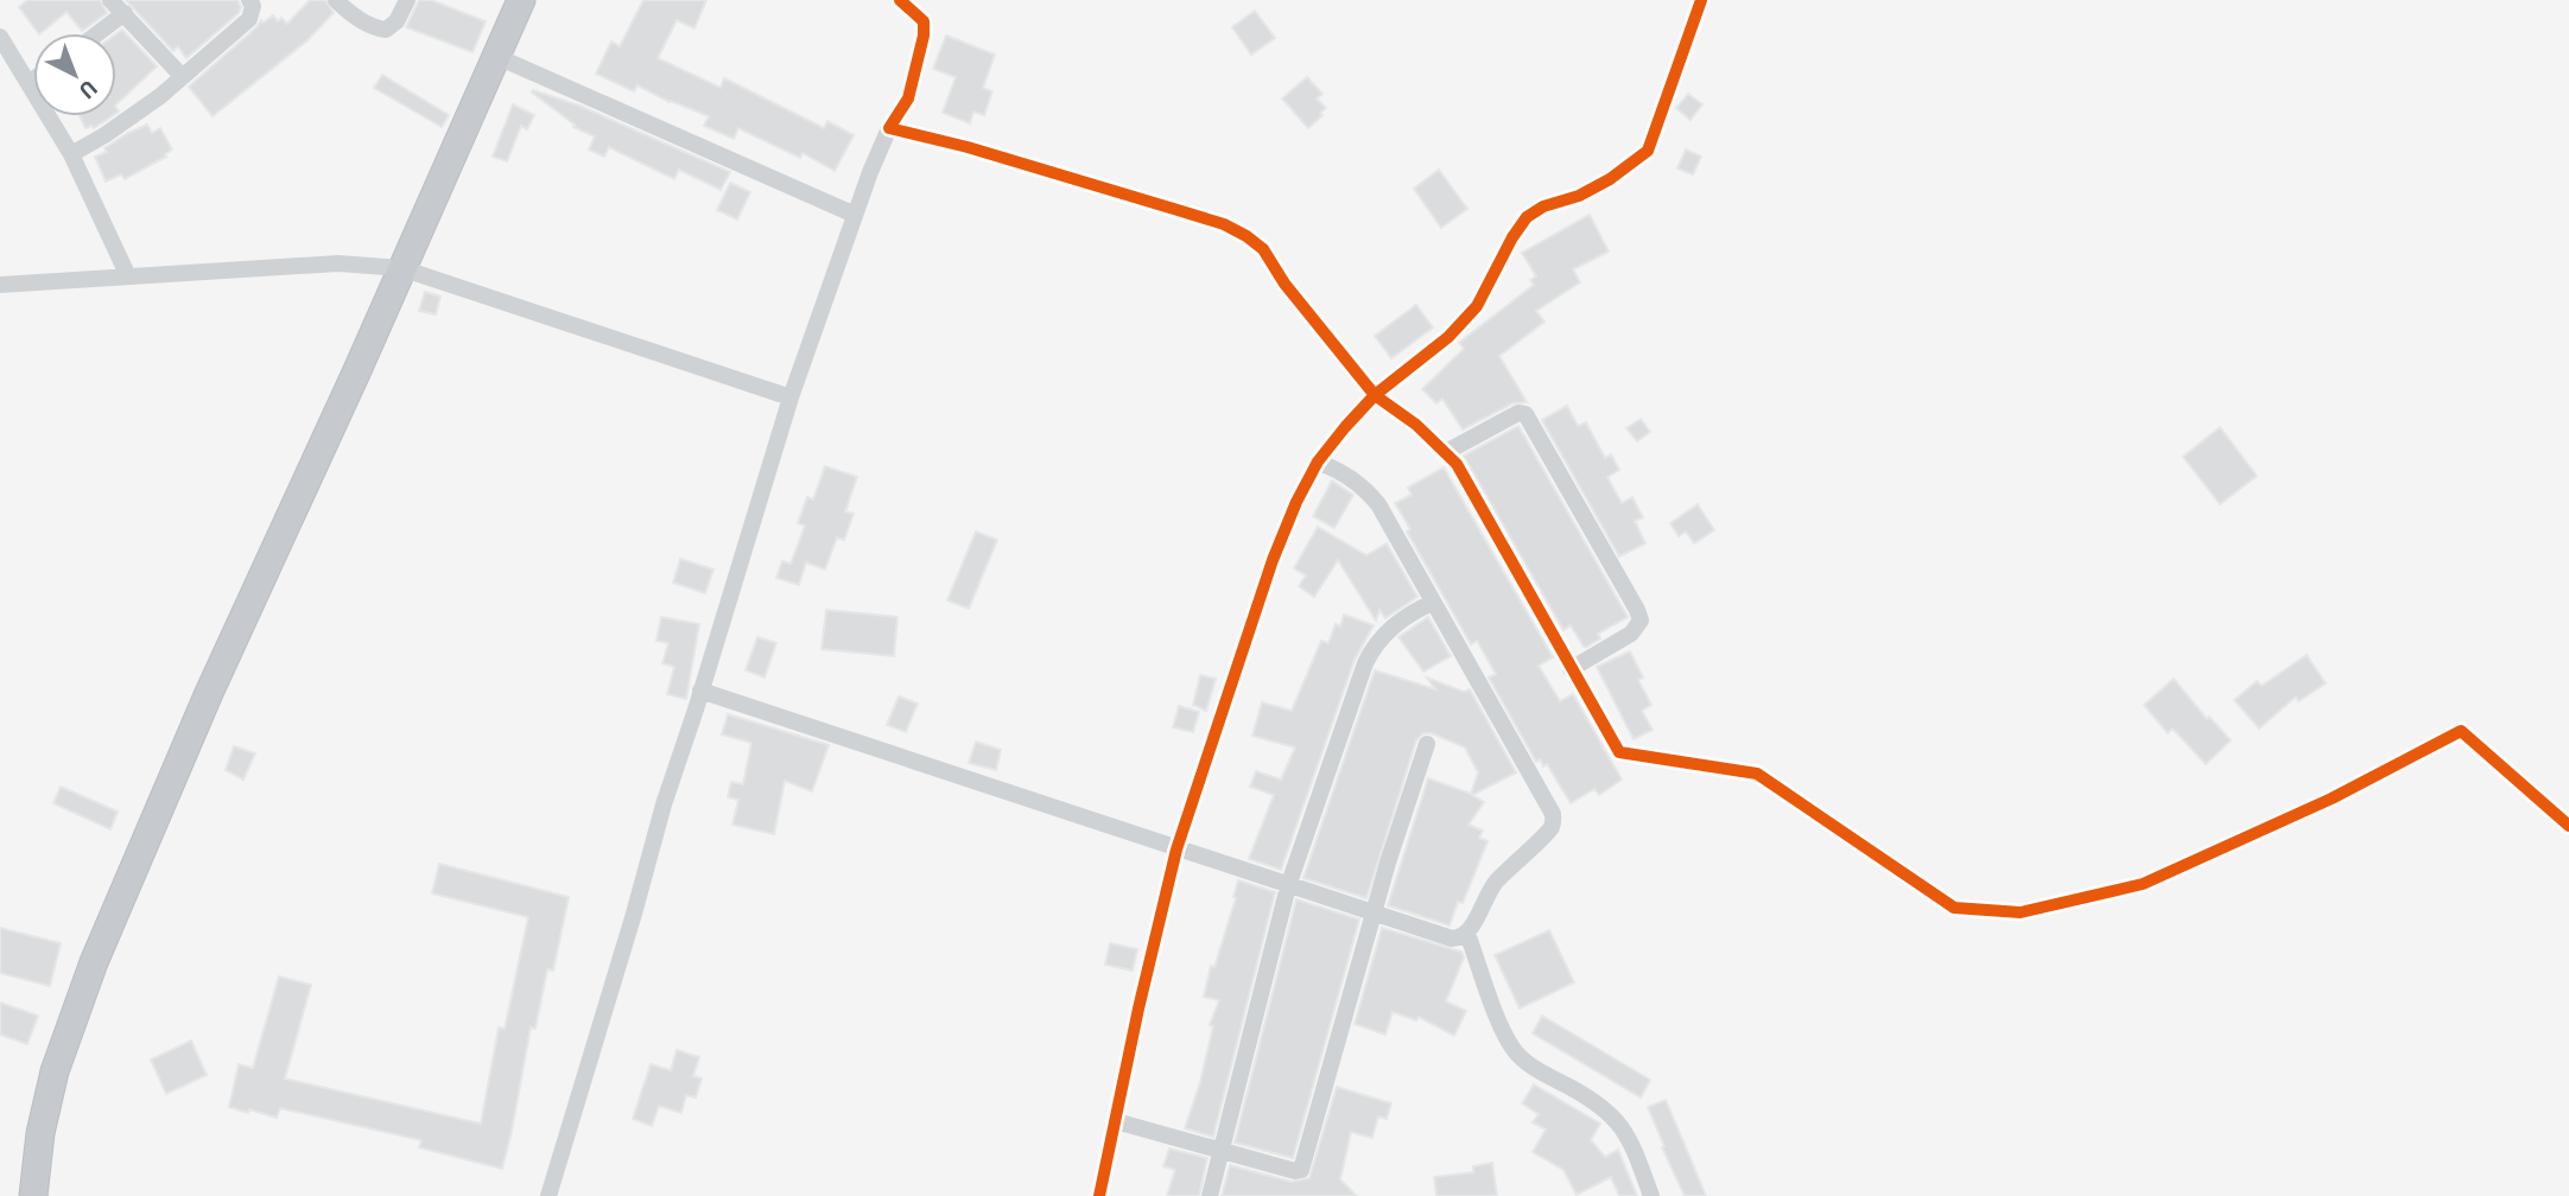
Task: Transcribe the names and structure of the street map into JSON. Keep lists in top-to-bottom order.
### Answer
{
  "north": "bottom right"
}
